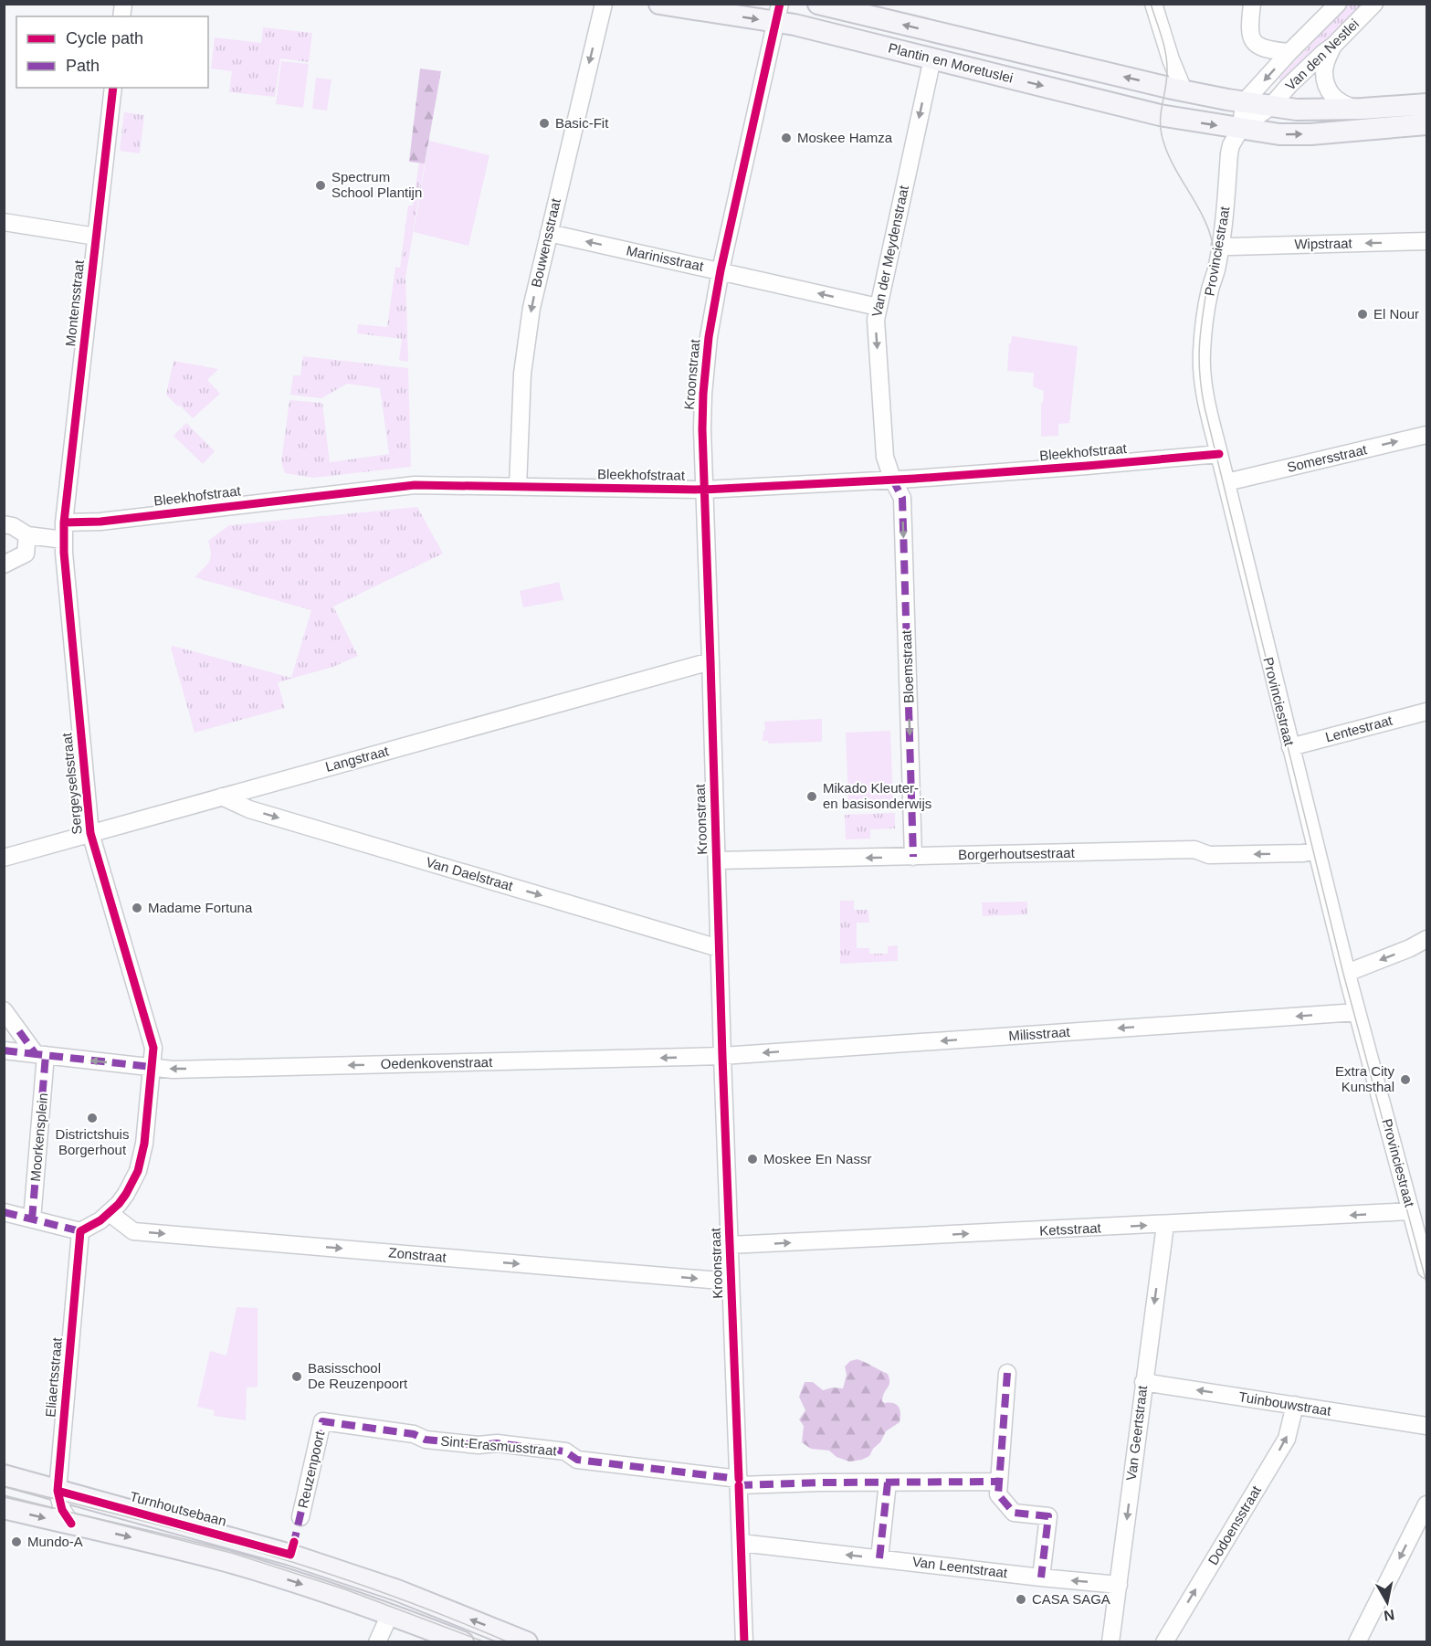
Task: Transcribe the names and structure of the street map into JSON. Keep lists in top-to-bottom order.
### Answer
{
  "streets": {
    "main road": ["Plantin en Moretuslei", "Turnhoutsebaan"],
    "street": [
      "Van den Nestlei",
      "Bouwensstraat",
      "Wipstraat",
      "Van der Meydenstraat",
      "Provinciestraat",
      "Marinisstraat",
      "Montensstraat",
      "Kroonstraat",
      "Bleekhofstraat",
      "Somersstraat",
      "Bloemstraat",
      "Lentestraat",
      "Langstraat",
      "Sergeyselsstraat",
      "Borgerhoutsestraat",
      "Van Daelstraat",
      "Milisstraat",
      "Oedenkovenstraat",
      "Moorkensplein",
      "Ketsstraat",
      "Zonstraat",
      "Eliaertsstraat",
      "Tuinbouwstraat",
      "Van Geertstraat",
      "Sint-Erasmusstraat",
      "Reuzenpoort",
      "Dodoensstraat",
      "Van Leentstraat"
    ]
  },
  "crossings": [
    ["Van den Nestlei", "Plantin en Moretuslei"],
    ["Plantin en Moretuslei", "Van der Meydenstraat"],
    ["Plantin en Moretuslei", "Provinciestraat"],
    ["Plantin en Moretuslei", "Kroonstraat"],
    ["Bouwensstraat", "Marinisstraat"],
    ["Bouwensstraat", "Bleekhofstraat"],
    ["Wipstraat", "Provinciestraat"],
    ["Van der Meydenstraat", "Marinisstraat"],
    ["Van der Meydenstraat", "Bleekhofstraat"],
    ["Van der Meydenstraat", "Bloemstraat"],
    ["Provinciestraat", "Bleekhofstraat"],
    ["Provinciestraat", "Somersstraat"],
    ["Provinciestraat", "Lentestraat"],
    ["Provinciestraat", "Borgerhoutsestraat"],
    ["Provinciestraat", "Milisstraat"],
    ["Provinciestraat", "Ketsstraat"],
    ["Marinisstraat", "Kroonstraat"],
    ["Montensstraat", "Bleekhofstraat"],
    ["Montensstraat", "Sergeyselsstraat"],
    ["Kroonstraat", "Bleekhofstraat"],
    ["Kroonstraat", "Langstraat"],
    ["Kroonstraat", "Borgerhoutsestraat"],
    ["Kroonstraat", "Van Daelstraat"],
    ["Kroonstraat", "Milisstraat"],
    ["Kroonstraat", "Oedenkovenstraat"],
    ["Kroonstraat", "Ketsstraat"],
    ["Kroonstraat", "Zonstraat"],
    ["Kroonstraat", "Sint-Erasmusstraat"],
    ["Kroonstraat", "Van Leentstraat"],
    ["Bleekhofstraat", "Bloemstraat"],
    ["Bleekhofstraat", "Sergeyselsstraat"],
    ["Bloemstraat", "Borgerhoutsestraat"],
    ["Langstraat", "Sergeyselsstraat"],
    ["Langstraat", "Van Daelstraat"],
    ["Sergeyselsstraat", "Oedenkovenstraat"],
    ["Milisstraat", "Oedenkovenstraat"],
    ["Ketsstraat", "Van Geertstraat"],
    ["Eliaertsstraat", "Turnhoutsebaan"],
    ["Tuinbouwstraat", "Van Geertstraat"],
    ["Tuinbouwstraat", "Dodoensstraat"],
    ["Van Geertstraat", "Van Leentstraat"],
    ["Sint-Erasmusstraat", "Reuzenpoort"]
  ],
  "one_way": [
    "Bouwensstraat",
    "Wipstraat",
    "Van der Meydenstraat",
    "Marinisstraat",
    "Somersstraat",
    "Bloemstraat",
    "Borgerhoutsestraat",
    "Van Daelstraat",
    "Milisstraat",
    "Oedenkovenstraat",
    "Zonstraat",
    "Tuinbouwstraat",
    "Dodoensstraat",
    "Van Leentstraat"
  ],
  "places": [
    "Basic-Fit",
    "Moskee Hamza",
    "Spectrum School Plantijn",
    "El Nour",
    "Mikado Kleuter- en basisonderwijs",
    "Madame Fortuna",
    "Extra City Kunsthal",
    "Districtshuis Borgerhout",
    "Moskee En Nassr",
    "Basisschool De Reuzenpoort",
    "Mundo-A",
    "CASA SAGA"
  ],
  "legend": ["Cycle path", "Path"],
  "north": "bottom"
}
